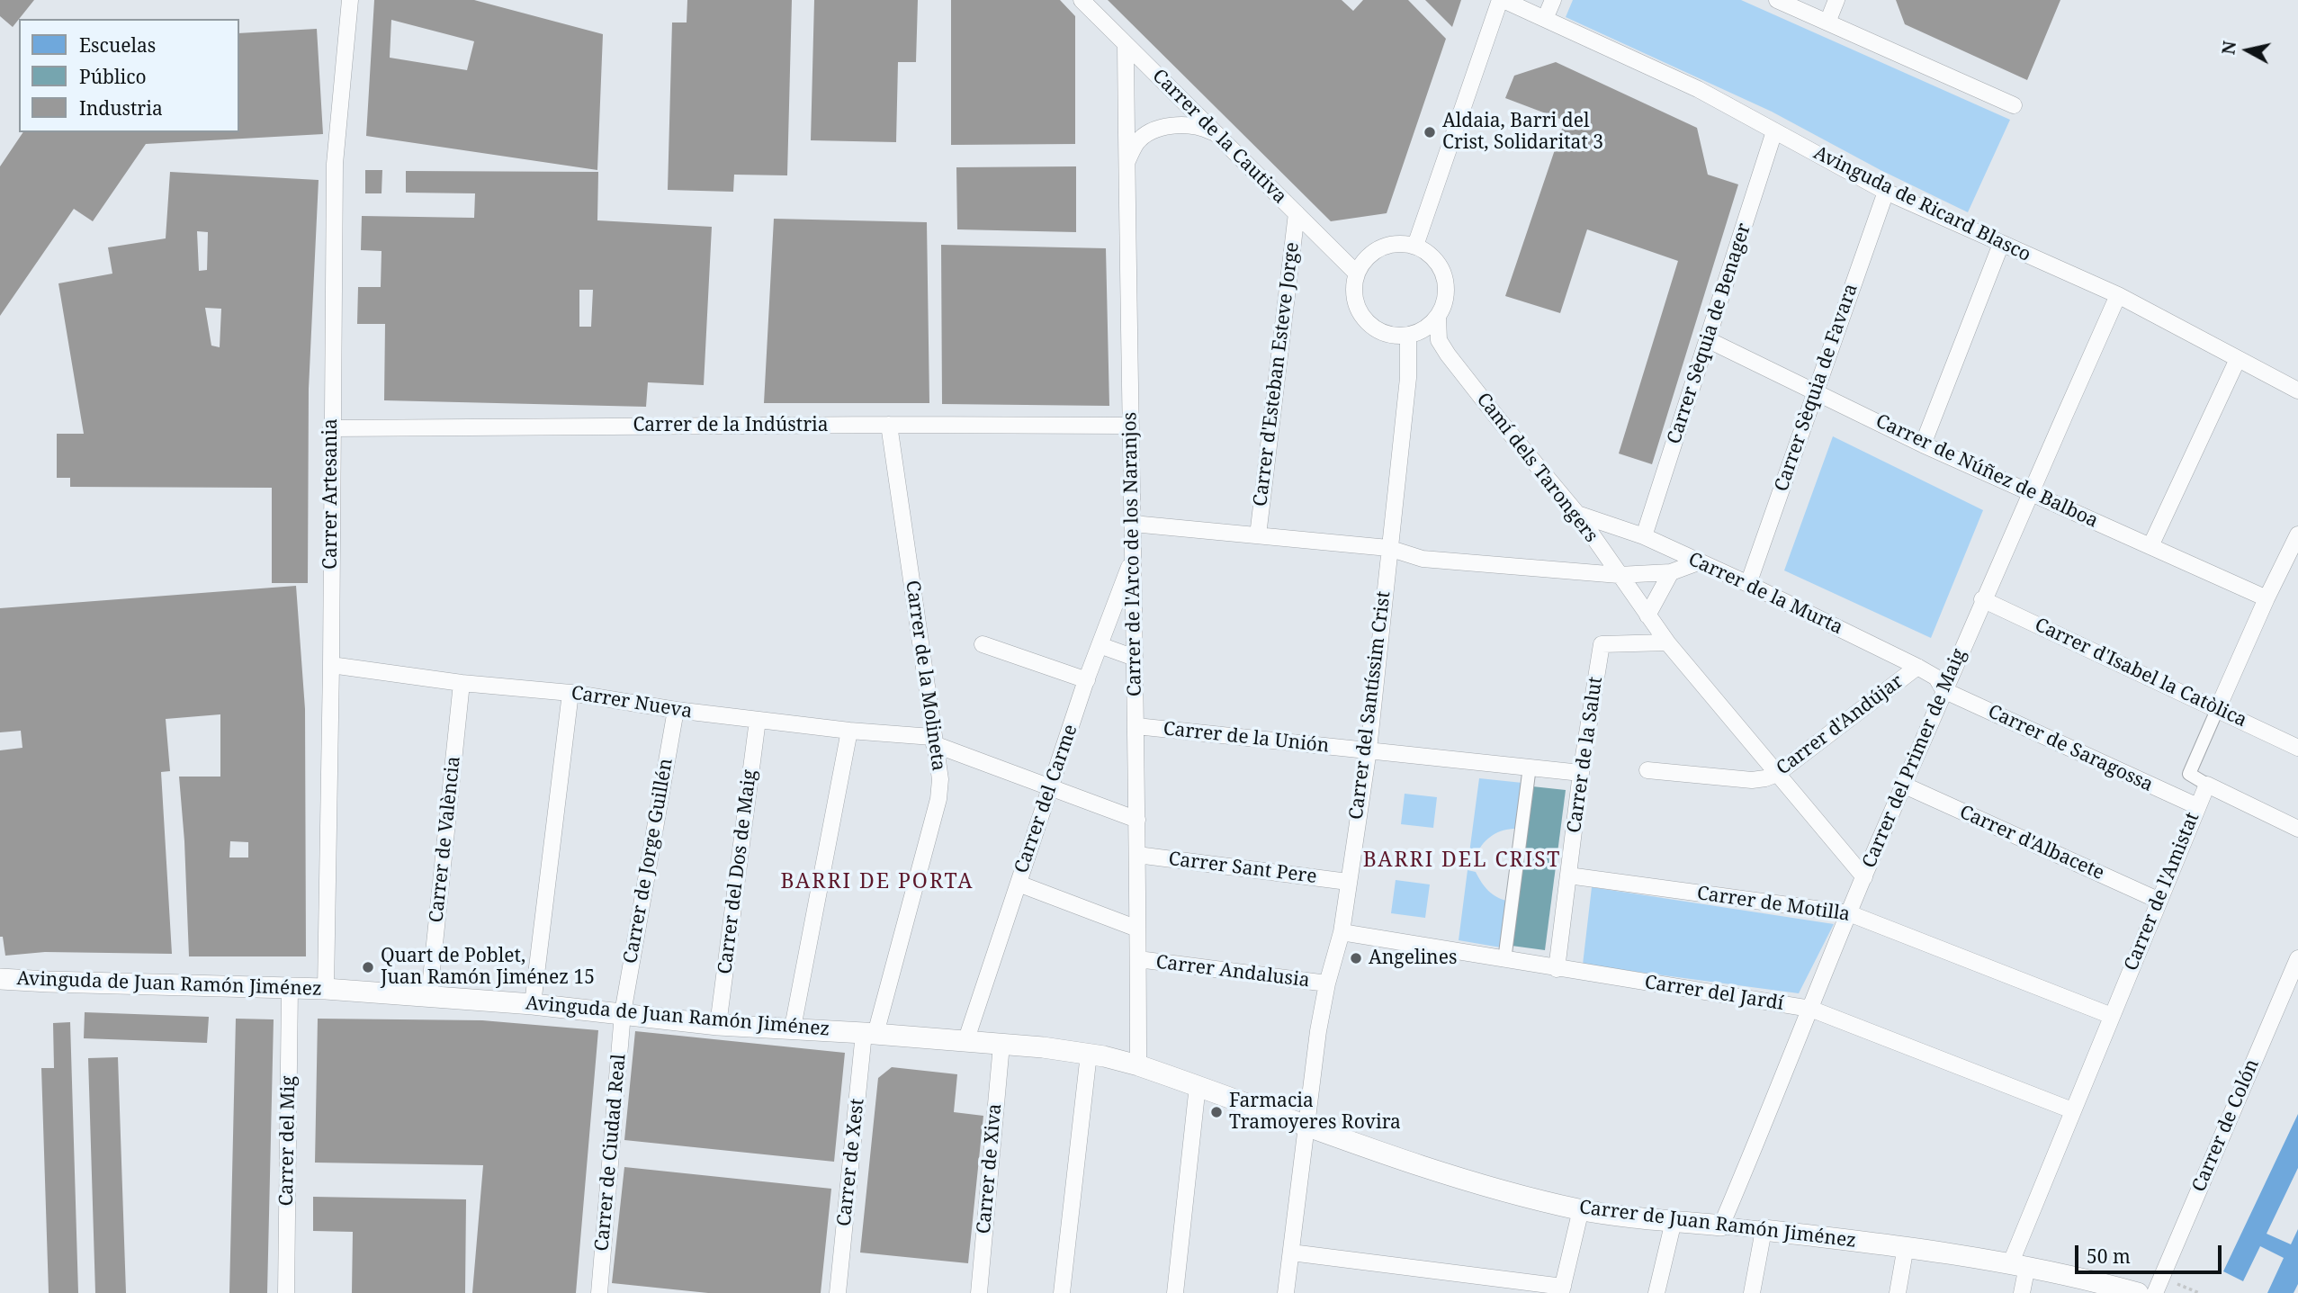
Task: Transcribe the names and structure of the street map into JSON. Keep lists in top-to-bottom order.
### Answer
{
  "streets": {
    "street": [
      "Carrer de la Cautiva",
      "Avinguda de Ricard Blasco",
      "Carrer Sèquia de Benager",
      "Carrer d'Esteban Esteve Jorge",
      "Carrer Sèquia de Favara",
      "Carrer de la Indústria",
      "Camí dels Tarongers",
      "Carrer de Núñez de Balboa",
      "Carrer Artesania",
      "Carrer de l'Arco de los Naranjos",
      "Carrer de la Murta",
      "Carrer d'Isabel la Catòlica",
      "Carrer de la Molineta",
      "Carrer Nueva",
      "Carrer del Santíssim Crist",
      "Carrer d'Andújar",
      "Carrer de la Unión",
      "Carrer de Saragossa",
      "Carrer de la Salut",
      "Carrer del Primer de Maig",
      "Carrer del Carme",
      "Carrer de València",
      "Carrer d'Albacete",
      "Carrer de Jorge Guillén",
      "Carrer Sant Pere",
      "Carrer del Dos de Maig",
      "Carrer de l'Amistat",
      "Carrer de Motilla",
      "Carrer Andalusia",
      "Avinguda de Juan Ramón Jiménez",
      "Carrer del Jardí",
      "Carrer de Colón",
      "Carrer del Mig",
      "Carrer de Ciudad Real",
      "Carrer de Xest",
      "Carrer de Xiva",
      "Carrer de Juan Ramón Jiménez"
    ]
  },
  "crossings": [
    ["Carrer de la Cautiva", "Carrer d'Esteban Esteve Jorge"],
    ["Carrer de la Cautiva", "Camí dels Tarongers"],
    ["Carrer de la Cautiva", "Carrer de l'Arco de los Naranjos"],
    ["Carrer de la Cautiva", "Carrer del Santíssim Crist"],
    ["Avinguda de Ricard Blasco", "Carrer Sèquia de Benager"],
    ["Avinguda de Ricard Blasco", "Carrer Sèquia de Favara"],
    ["Avinguda de Ricard Blasco", "Carrer del Primer de Maig"],
    ["Carrer Sèquia de Benager", "Carrer de Núñez de Balboa"],
    ["Carrer Sèquia de Benager", "Carrer de la Murta"],
    ["Carrer Sèquia de Favara", "Carrer de Núñez de Balboa"],
    ["Carrer Sèquia de Favara", "Carrer de la Murta"],
    ["Carrer de la Indústria", "Carrer Artesania"],
    ["Carrer de la Indústria", "Carrer de l'Arco de los Naranjos"],
    ["Carrer de la Indústria", "Carrer de la Molineta"],
    ["Camí dels Tarongers", "Carrer de la Murta"],
    ["Camí dels Tarongers", "Carrer del Santíssim Crist"],
    ["Camí dels Tarongers", "Carrer d'Andújar"],
    ["Camí dels Tarongers", "Carrer de la Salut"],
    ["Camí dels Tarongers", "Carrer del Primer de Maig"],
    ["Carrer de Núñez de Balboa", "Carrer del Primer de Maig"],
    ["Carrer Artesania", "Carrer Nueva"],
    ["Carrer Artesania", "Avinguda de Juan Ramón Jiménez"],
    ["Carrer de l'Arco de los Naranjos", "Carrer Nueva"],
    ["Carrer de l'Arco de los Naranjos", "Carrer de la Unión"],
    ["Carrer de l'Arco de los Naranjos", "Carrer del Carme"],
    ["Carrer de l'Arco de los Naranjos", "Carrer Sant Pere"],
    ["Carrer de l'Arco de los Naranjos", "Carrer Andalusia"],
    ["Carrer de l'Arco de los Naranjos", "Avinguda de Juan Ramón Jiménez"],
    ["Carrer de la Murta", "Carrer d'Andújar"],
    ["Carrer de la Murta", "Carrer de Saragossa"],
    ["Carrer de la Murta", "Carrer del Primer de Maig"],
    ["Carrer d'Isabel la Catòlica", "Carrer del Primer de Maig"],
    ["Carrer de la Molineta", "Carrer Nueva"],
    ["Carrer de la Molineta", "Avinguda de Juan Ramón Jiménez"],
    ["Carrer de la Molineta", "Carrer de Xest"],
    ["Carrer Nueva", "Carrer del Carme"],
    ["Carrer Nueva", "Carrer de València"],
    ["Carrer Nueva", "Carrer de Jorge Guillén"],
    ["Carrer Nueva", "Carrer del Dos de Maig"],
    ["Carrer del Santíssim Crist", "Carrer de la Unión"],
    ["Carrer del Santíssim Crist", "Carrer Sant Pere"],
    ["Carrer del Santíssim Crist", "Carrer Andalusia"],
    ["Carrer del Santíssim Crist", "Avinguda de Juan Ramón Jiménez"],
    ["Carrer del Santíssim Crist", "Carrer del Jardí"],
    ["Carrer del Santíssim Crist", "Carrer de Juan Ramón Jiménez"],
    ["Carrer de la Unión", "Carrer de la Salut"],
    ["Carrer de Saragossa", "Carrer del Primer de Maig"],
    ["Carrer de Saragossa", "Carrer de l'Amistat"],
    ["Carrer de la Salut", "Carrer de Motilla"],
    ["Carrer de la Salut", "Carrer del Jardí"],
    ["Carrer del Primer de Maig", "Carrer d'Albacete"],
    ["Carrer del Primer de Maig", "Carrer de Motilla"],
    ["Carrer del Primer de Maig", "Carrer del Jardí"],
    ["Carrer del Primer de Maig", "Carrer de Juan Ramón Jiménez"],
    ["Carrer del Carme", "Avinguda de Juan Ramón Jiménez"],
    ["Carrer de València", "Avinguda de Juan Ramón Jiménez"],
    ["Carrer d'Albacete", "Carrer de l'Amistat"],
    ["Carrer de Jorge Guillén", "Avinguda de Juan Ramón Jiménez"],
    ["Carrer de Jorge Guillén", "Carrer de Ciudad Real"],
    ["Carrer del Dos de Maig", "Avinguda de Juan Ramón Jiménez"],
    ["Carrer de l'Amistat", "Carrer de Motilla"],
    ["Carrer de l'Amistat", "Carrer del Jardí"],
    ["Carrer de l'Amistat", "Carrer de Juan Ramón Jiménez"],
    ["Avinguda de Juan Ramón Jiménez", "Carrer del Mig"],
    ["Avinguda de Juan Ramón Jiménez", "Carrer de Ciudad Real"],
    ["Avinguda de Juan Ramón Jiménez", "Carrer de Xest"],
    ["Avinguda de Juan Ramón Jiménez", "Carrer de Xiva"],
    ["Avinguda de Juan Ramón Jiménez", "Carrer de Juan Ramón Jiménez"]
  ],
  "districts": ["BARRI DEL CRIST", "BARRI DE PORTA"],
  "places": [
    "Aldaia, Barri del Crist, Solidaritat 3",
    "Angelines",
    "Quart de Poblet, Juan Ramón Jiménez 15",
    "Farmacia Tramoyeres Rovira"
  ],
  "legend": ["Escuelas", "Público", "Industria"],
  "scale_bar": "50 m",
  "north": "left"
}
